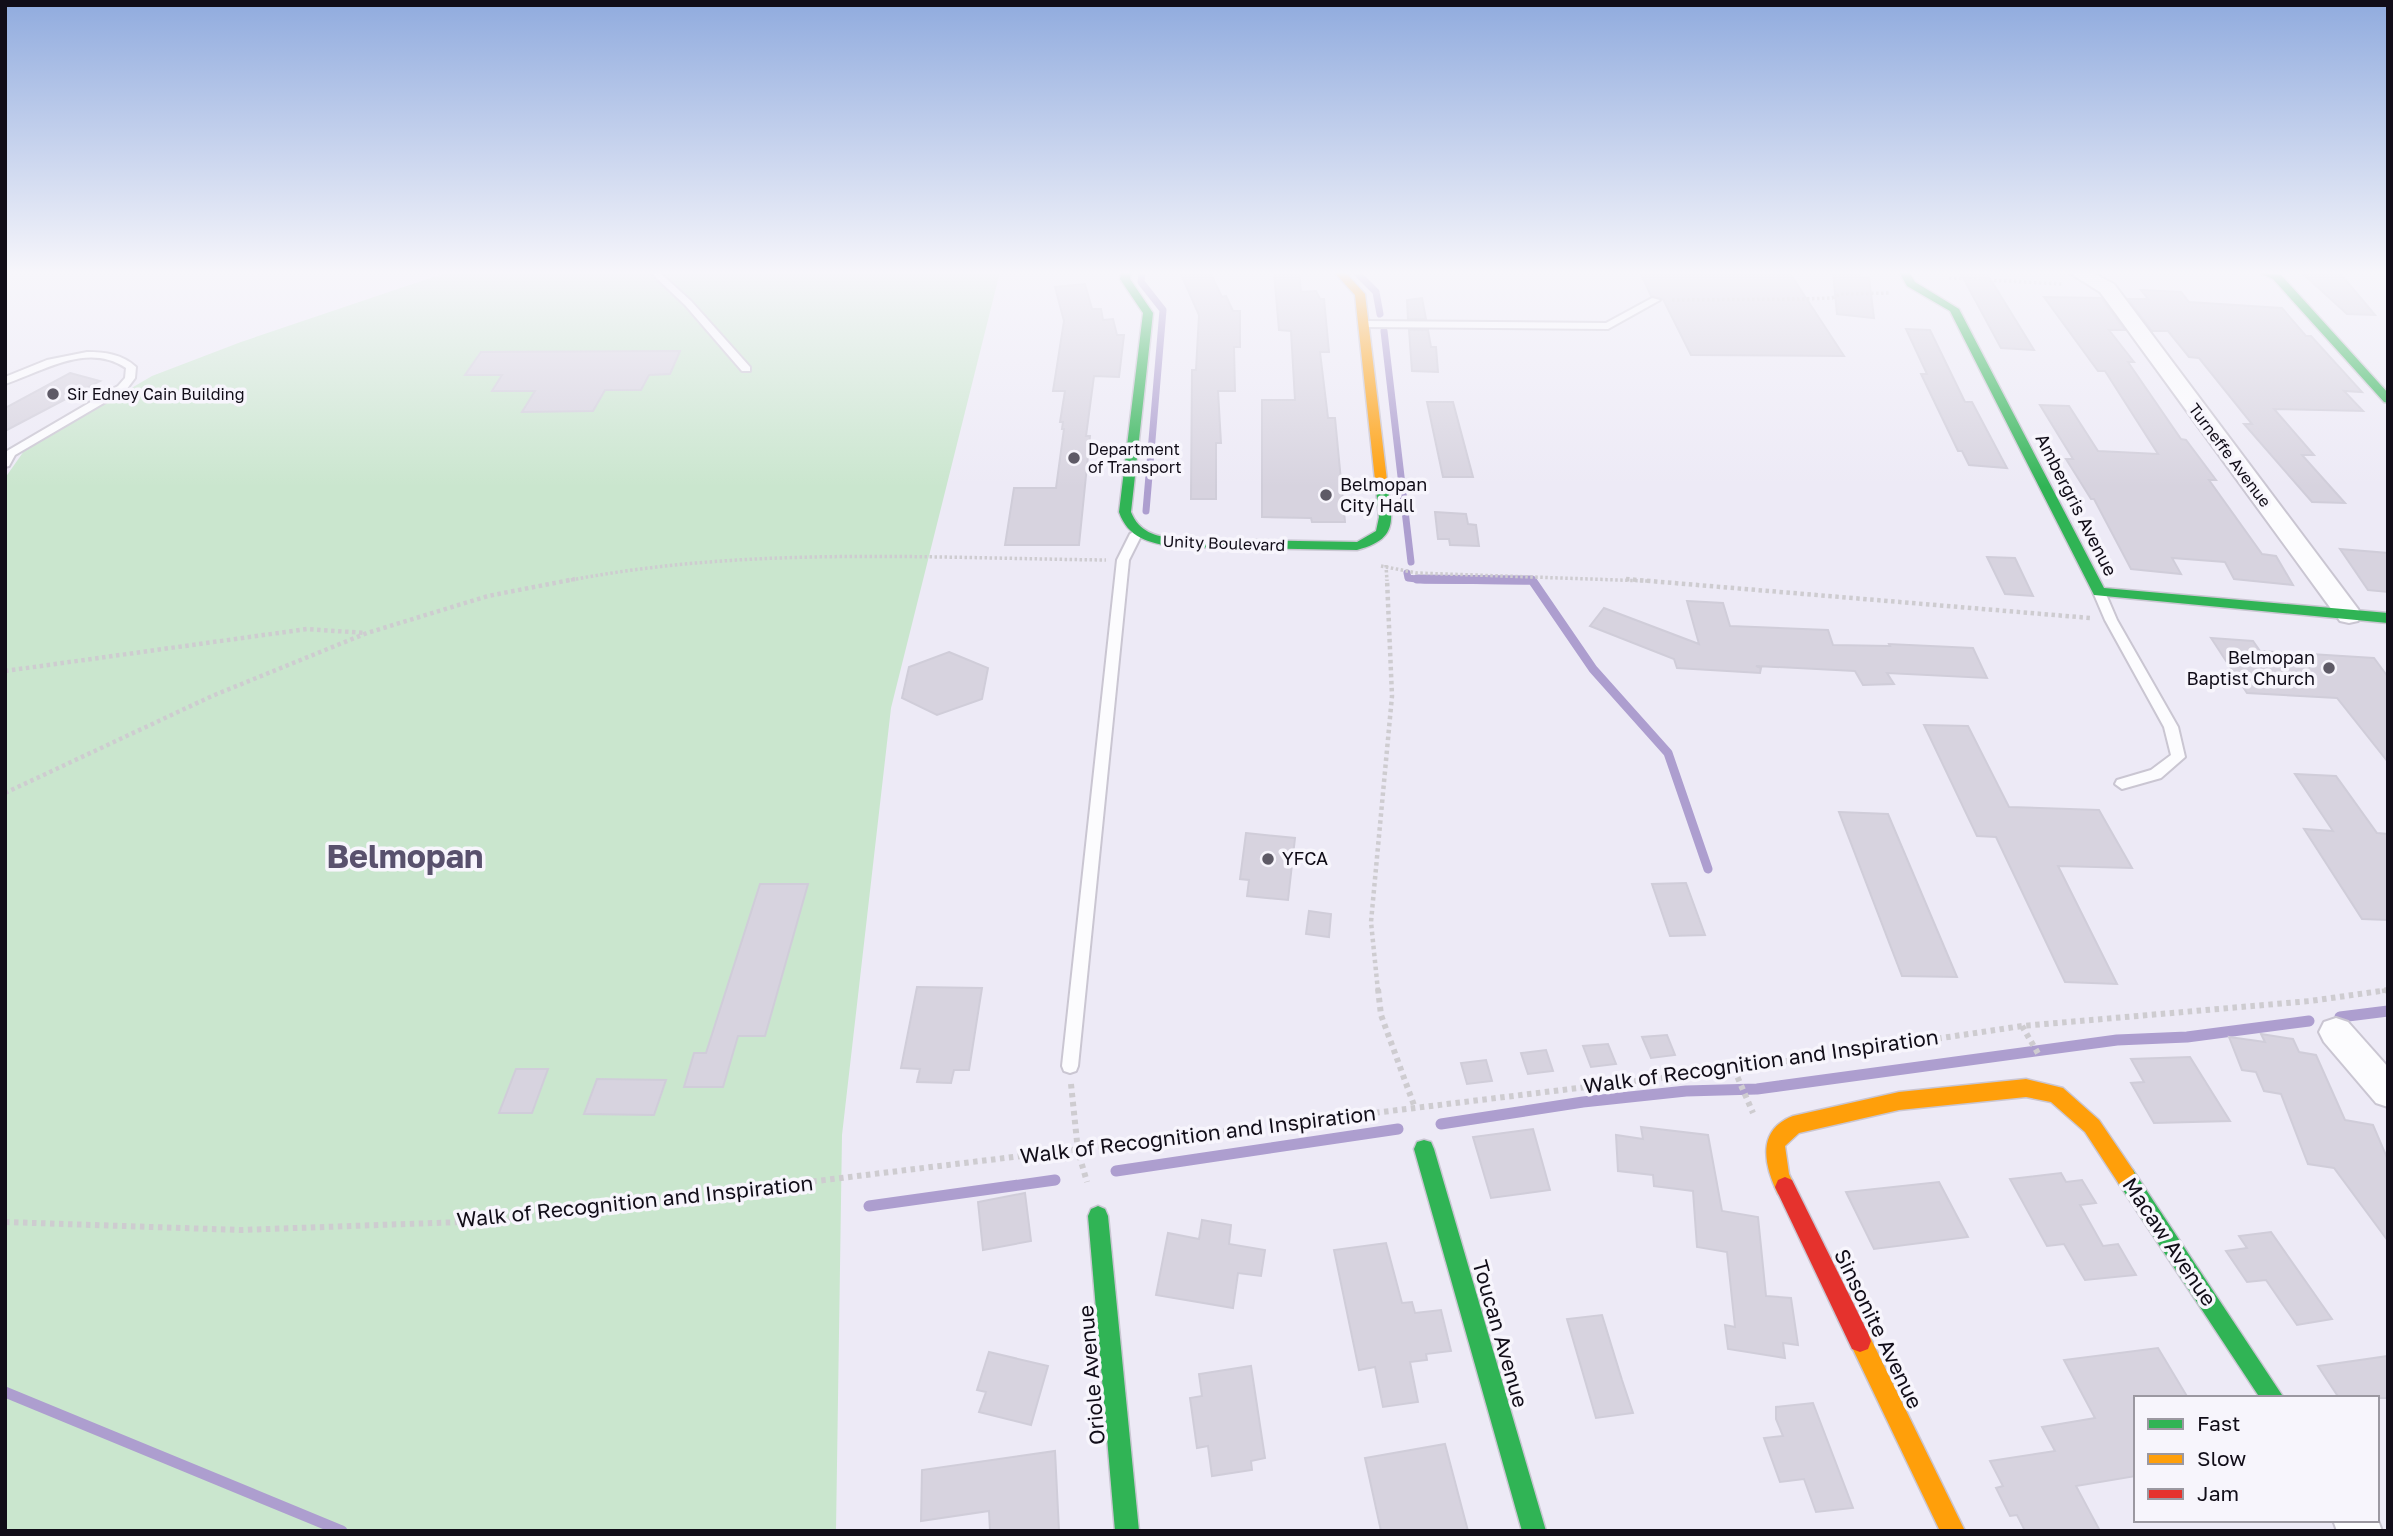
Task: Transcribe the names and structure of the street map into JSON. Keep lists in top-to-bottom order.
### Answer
{
  "streets": {
    "street": [
      "Turneffe Avenue",
      "Ambergris Avenue",
      "Unity Boulevard",
      "Macaw Avenue",
      "Sinsonite Avenue",
      "Toucan Avenue",
      "Oriole Avenue"
    ],
    "path": ["Walk of Recognition and Inspiration"]
  },
  "crossings": [
    ["Turneffe Avenue", "Ambergris Avenue"],
    ["Macaw Avenue", "Sinsonite Avenue"]
  ],
  "districts": ["Belmopan"],
  "places": [
    "Sir Edney Cain Building",
    "Department of Transport",
    "Belmopan City Hall",
    "Belmopan Baptist Church",
    "YFCA"
  ],
  "legend": ["Fast", "Slow", "Jam"]
}
